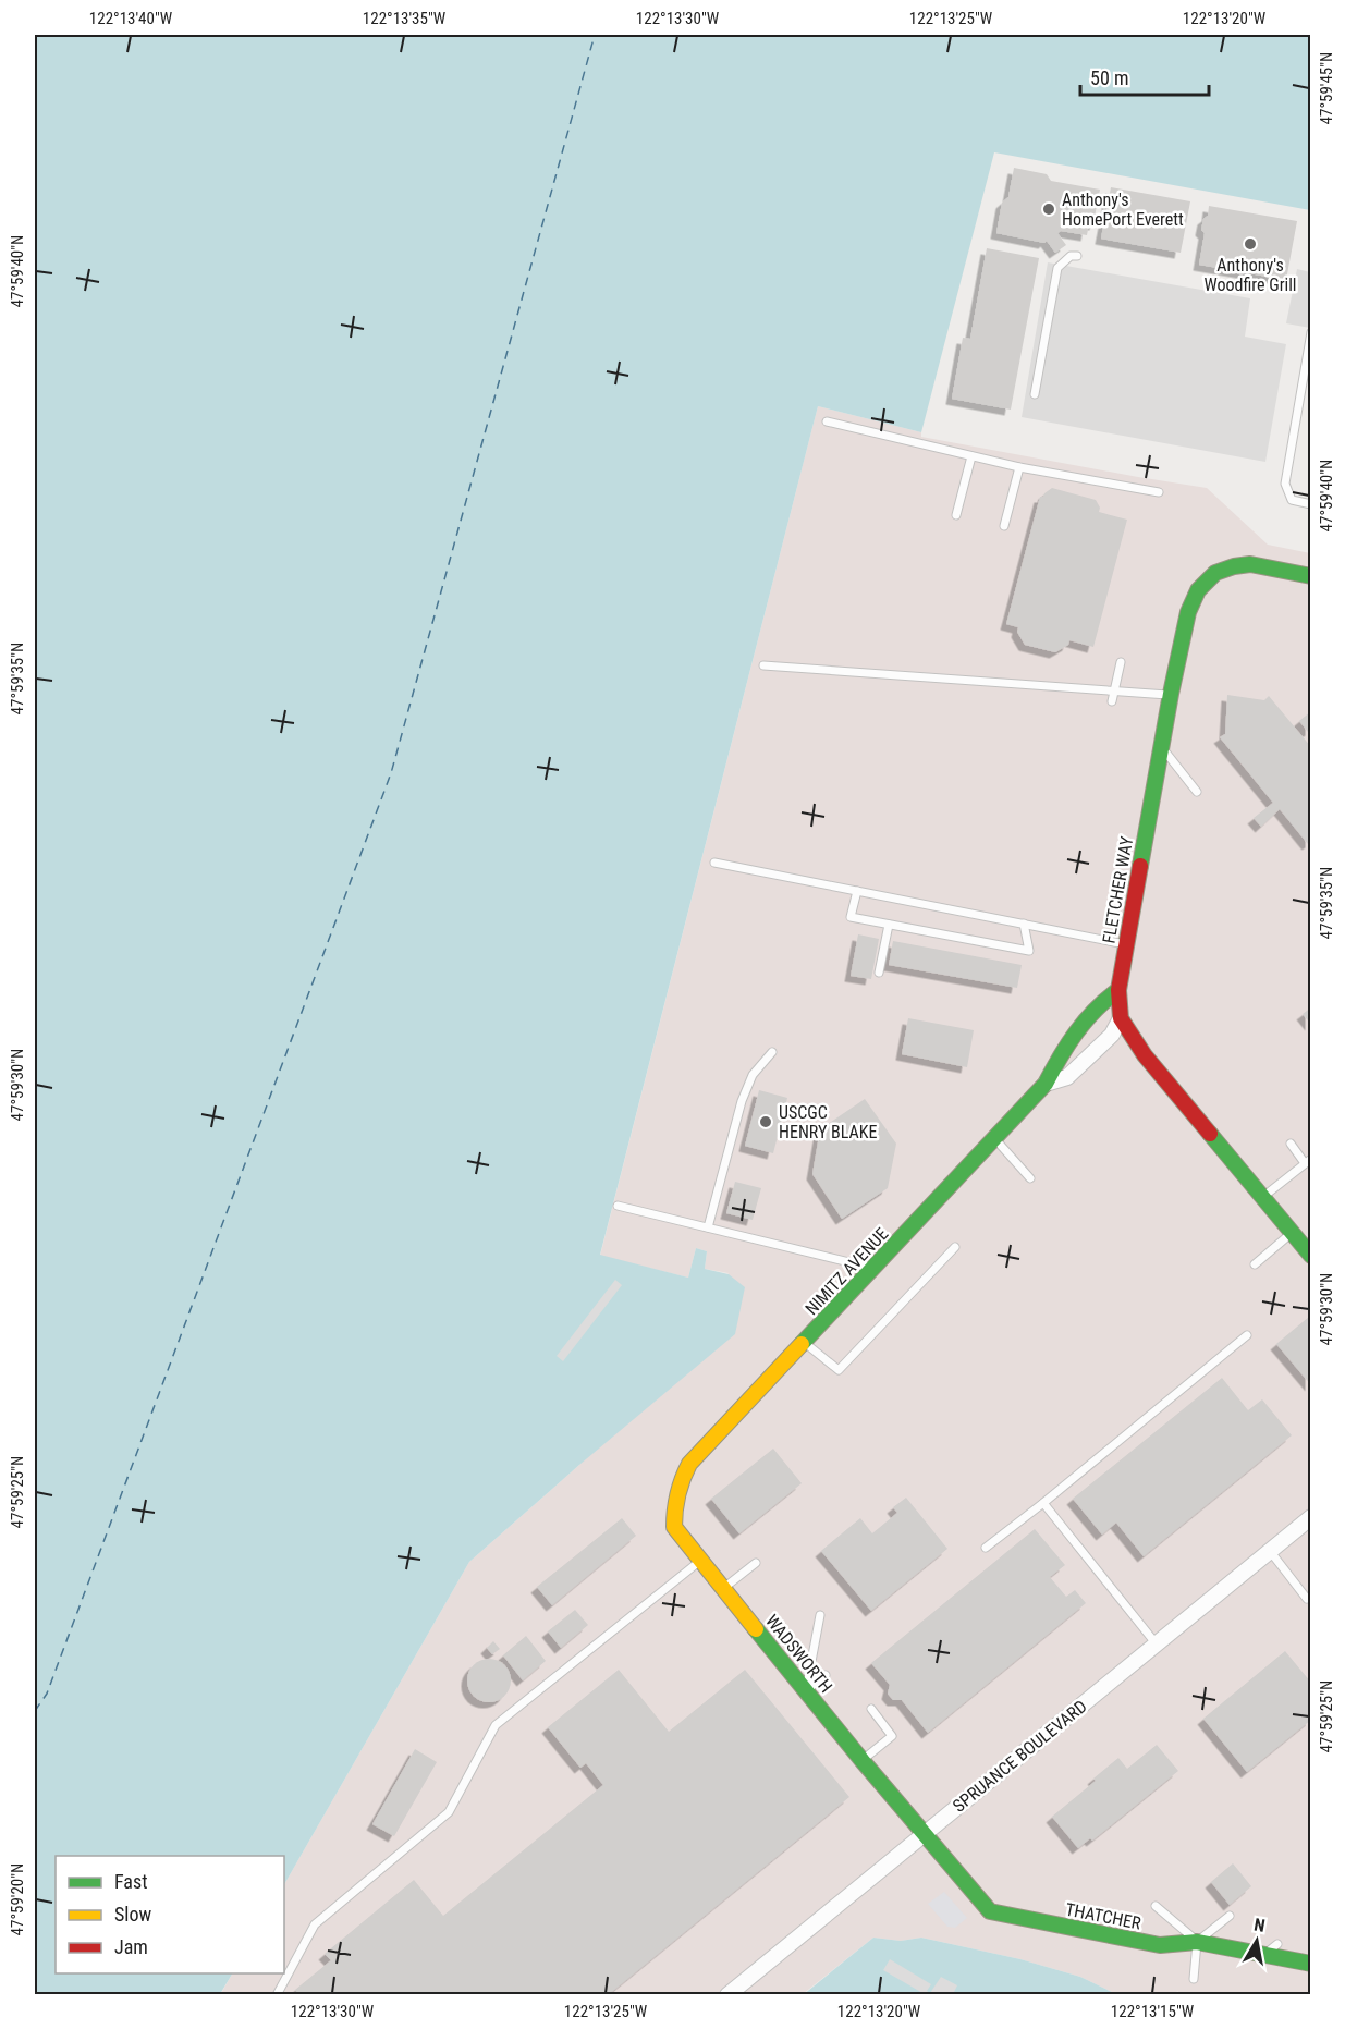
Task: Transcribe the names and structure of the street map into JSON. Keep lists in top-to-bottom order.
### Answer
{
  "streets": {
    "street": [
      "FLETCHER WAY",
      "NIMITZ AVENUE",
      "WADSWORTH",
      "SPRUANCE BOULEVARD",
      "THATCHER"
    ]
  },
  "crossings": [
    ["FLETCHER WAY", "NIMITZ AVENUE"],
    ["NIMITZ AVENUE", "WADSWORTH"],
    ["WADSWORTH", "SPRUANCE BOULEVARD"],
    ["WADSWORTH", "THATCHER"],
    ["SPRUANCE BOULEVARD", "THATCHER"]
  ],
  "places": ["Anthony's HomePort Everett", "Anthony's Woodfire Grill", "USCGC HENRY BLAKE"],
  "legend": ["Fast", "Slow", "Jam"],
  "scale_bar": "50 m",
  "north": "top",
  "coordinates": [
    "122°13'40\"W",
    "122°13'35\"W",
    "122°13'30\"W",
    "122°13'25\"W",
    "122°13'20\"W",
    "47°59'45\"N",
    "47°59'40\"N",
    "47°59'35\"N",
    "47°59'30\"N",
    "47°59'25\"N",
    "47°59'20\"N",
    "122°13'15\"W"
  ]
}
